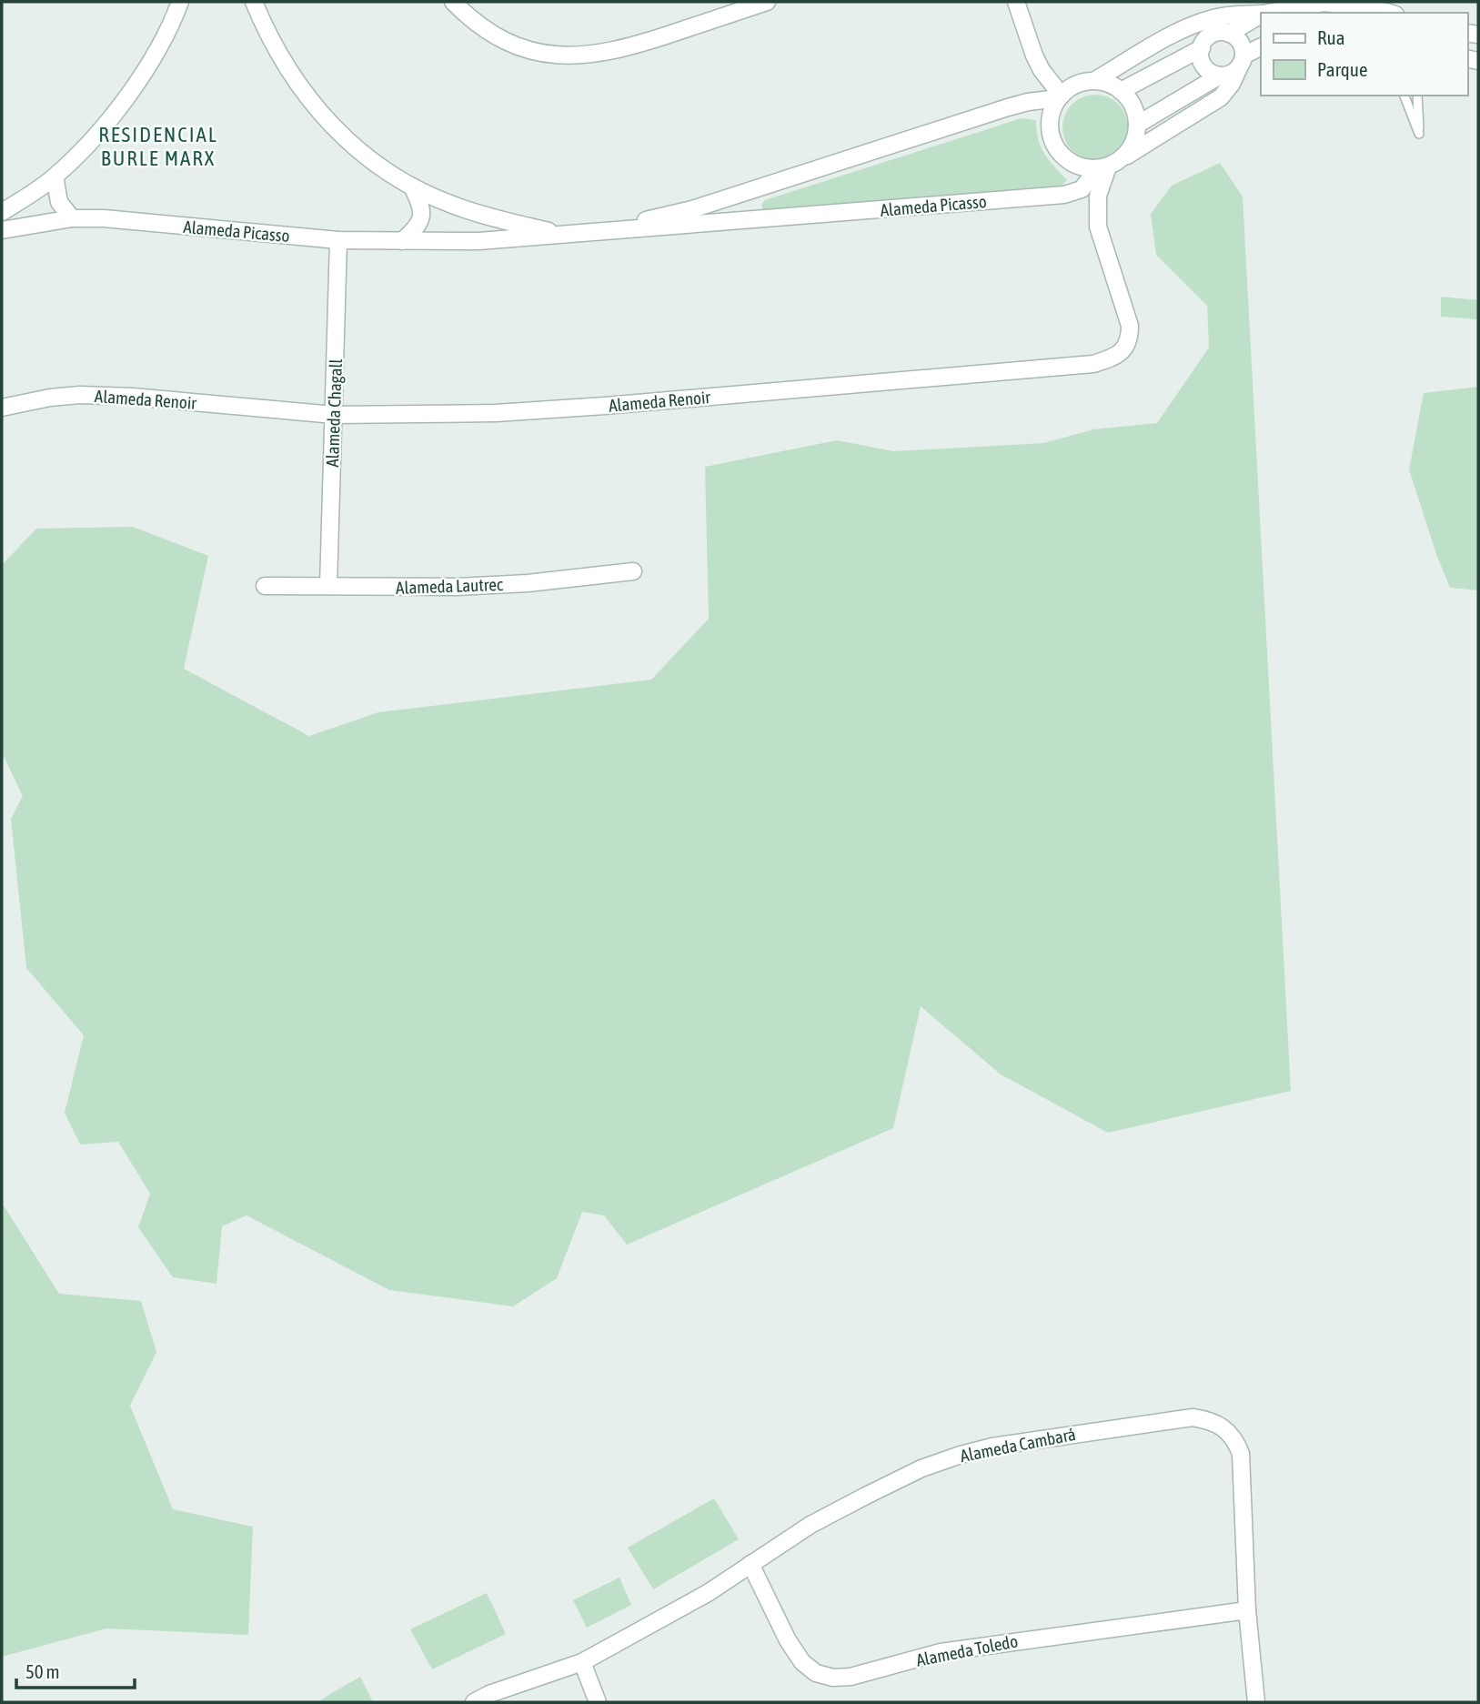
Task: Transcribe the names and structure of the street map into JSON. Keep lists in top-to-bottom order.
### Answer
{
  "streets": {
    "street": [
      "Alameda Picasso",
      "Alameda Renoir",
      "Alameda Chagall",
      "Alameda Lautrec",
      "Alameda Cambará",
      "Alameda Toledo"
    ]
  },
  "crossings": [
    ["Alameda Picasso", "Alameda Renoir"],
    ["Alameda Picasso", "Alameda Chagall"],
    ["Alameda Renoir", "Alameda Chagall"],
    ["Alameda Chagall", "Alameda Lautrec"],
    ["Alameda Cambará", "Alameda Toledo"]
  ],
  "districts": ["RESIDENCIAL BURLE MARX"],
  "legend": ["Rua", "Parque"],
  "scale_bar": "50 m"
}
